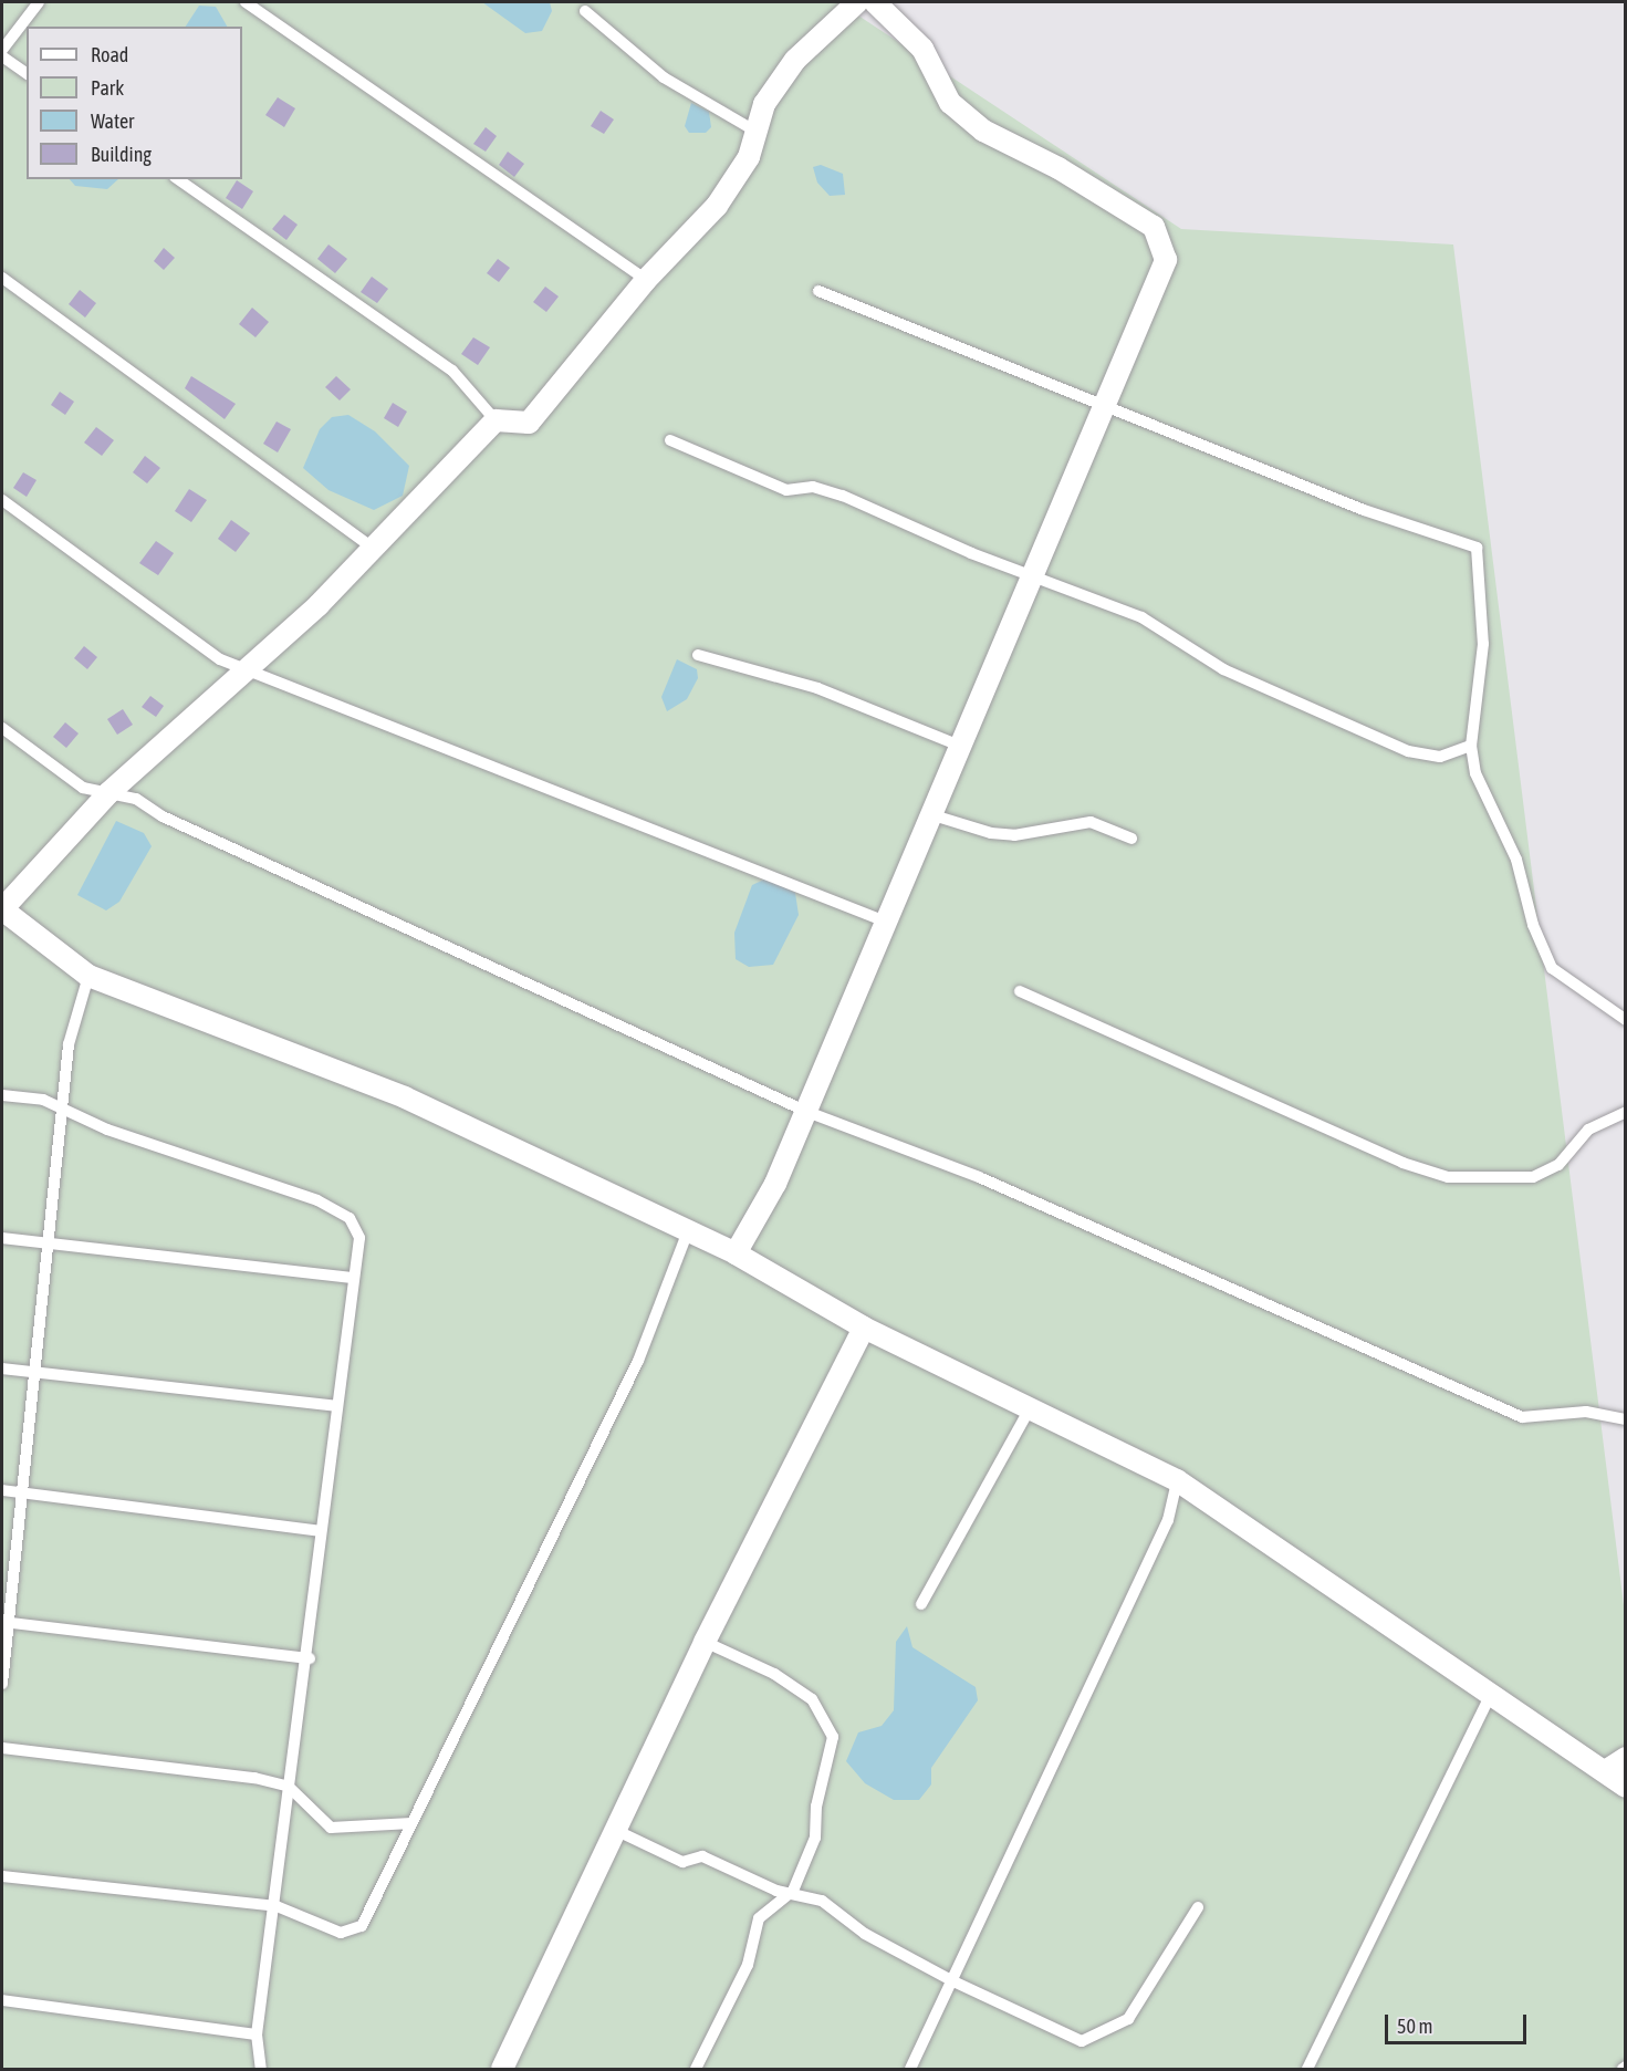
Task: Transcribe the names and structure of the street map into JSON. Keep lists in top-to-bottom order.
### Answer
{
  "legend": [
    "Road",
    "Park",
    "Water",
    "Building"
  ],
  "scale_bar": "50 m"
}
